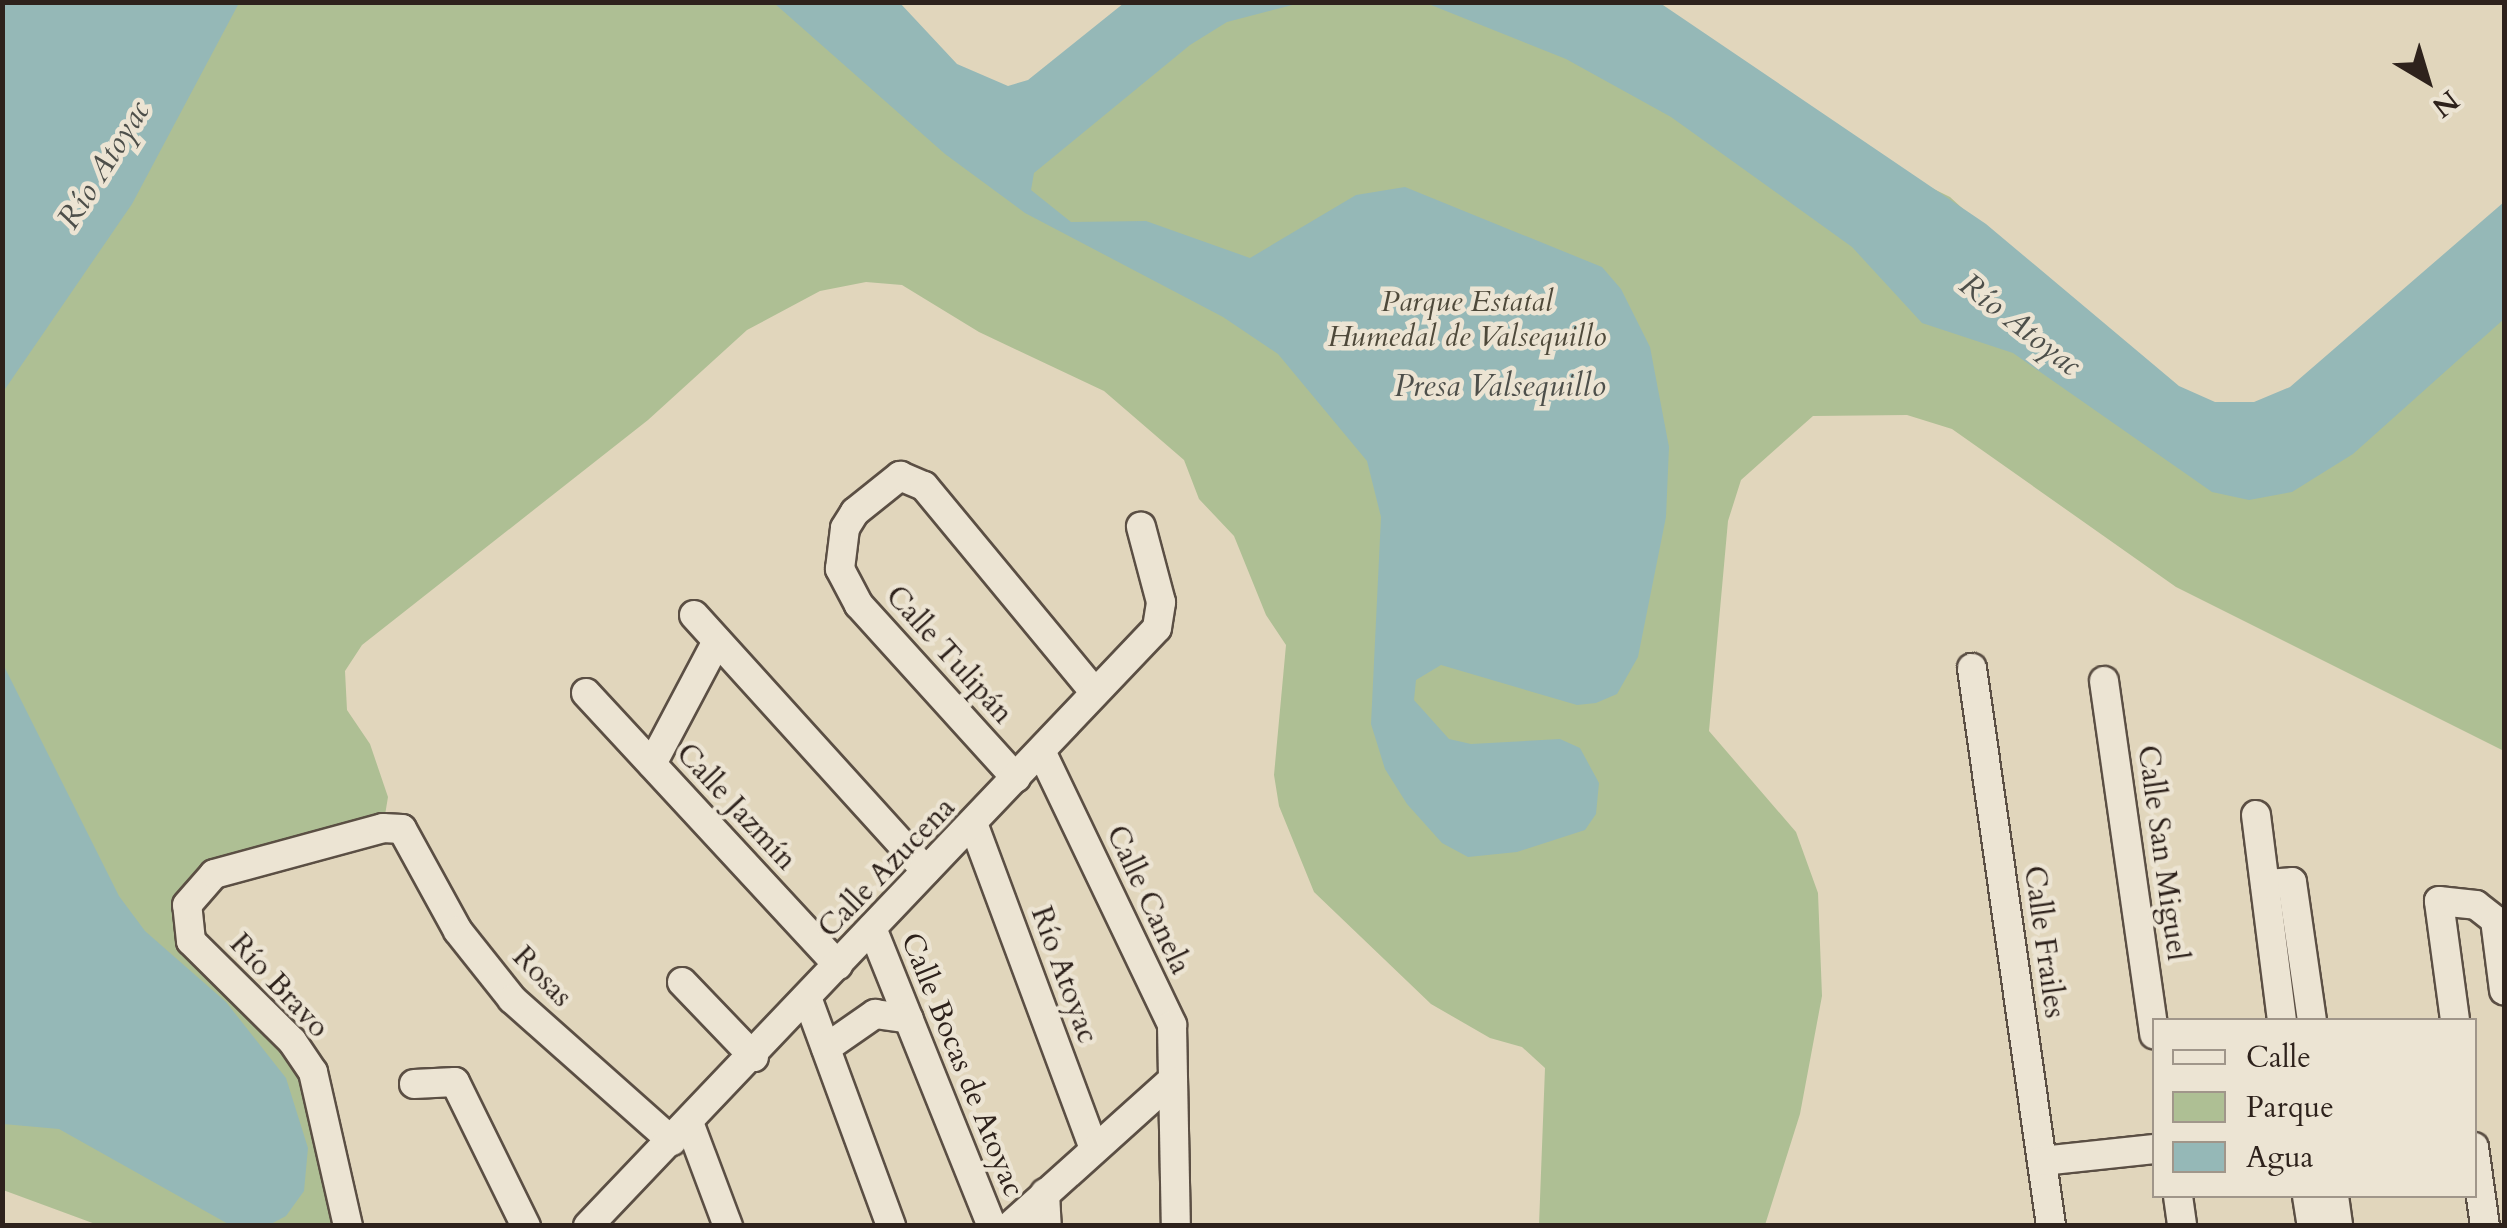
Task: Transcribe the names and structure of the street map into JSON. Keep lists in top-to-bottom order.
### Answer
{
  "streets": {
    "street": [
      "Calle Tulipán",
      "Calle Jazmín",
      "Calle San Miguel",
      "Calle Azucena",
      "Calle Canela",
      "Calle Frailes",
      "Río Atoyac",
      "Rosas",
      "Río Bravo",
      "Calle Bocas de Atoyac"
    ]
  },
  "crossings": [
    ["Calle Tulipán", "Calle Azucena"],
    ["Calle Jazmín", "Calle Azucena"],
    ["Calle Azucena", "Calle Canela"],
    ["Calle Azucena", "Río Atoyac"],
    ["Calle Azucena", "Rosas"],
    ["Calle Azucena", "Calle Bocas de Atoyac"],
    ["Rosas", "Río Bravo"]
  ],
  "water": ["Río Atoyac", "Presa Valsequillo"],
  "parks": ["Parque Estatal Humedal de Valsequillo"],
  "legend": ["Calle", "Parque", "Agua"],
  "north": "bottom right"
}
